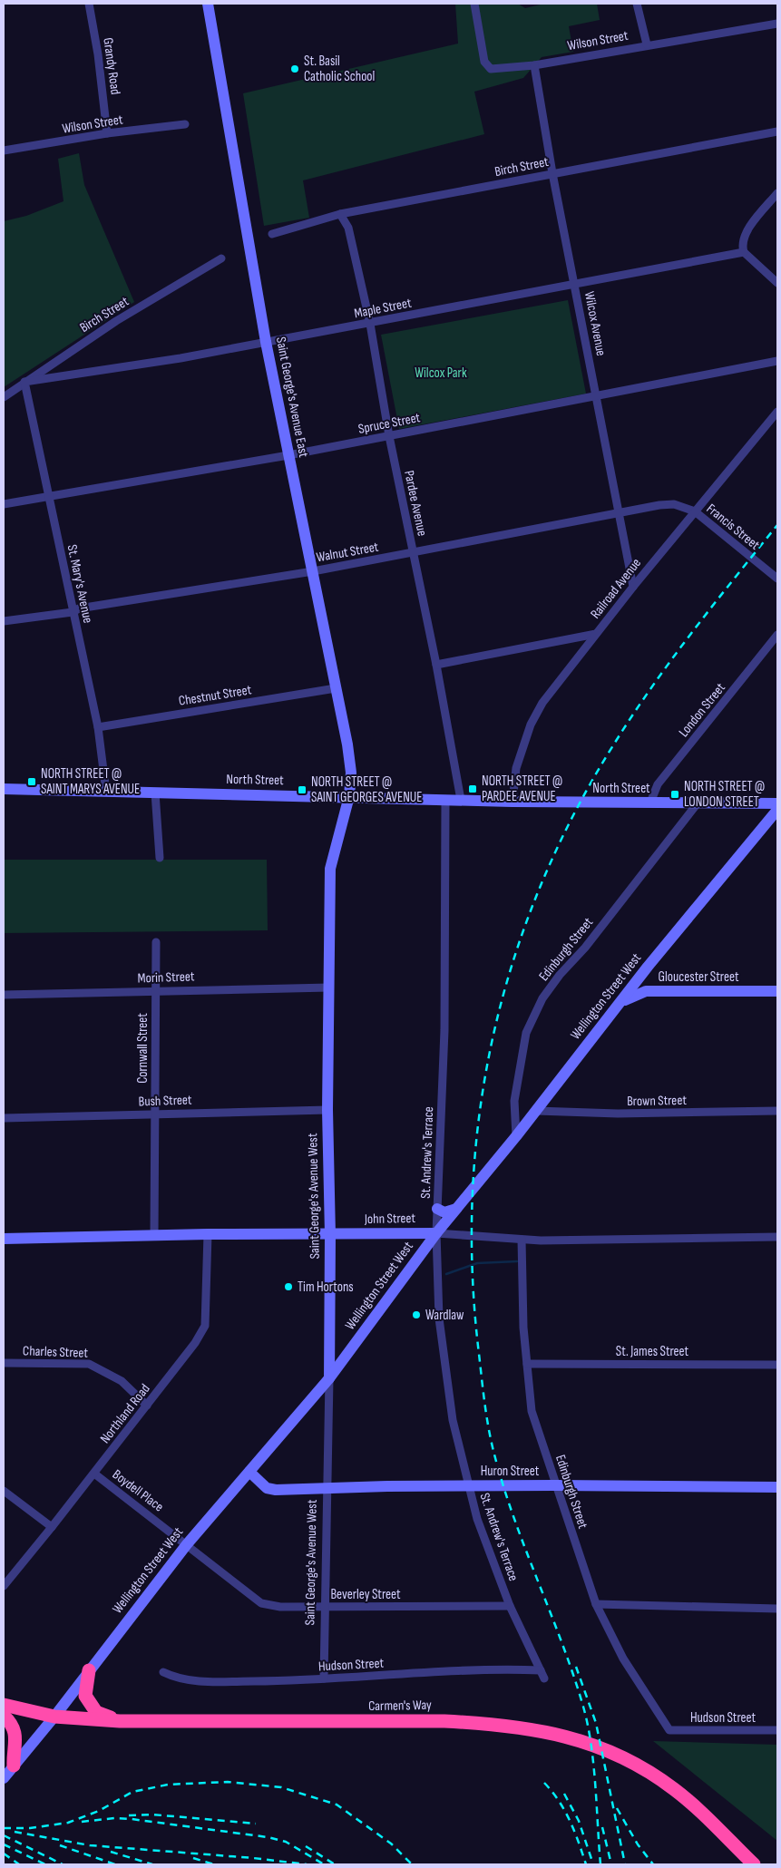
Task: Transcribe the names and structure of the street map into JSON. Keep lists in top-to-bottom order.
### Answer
{
  "streets": {
    "highway": ["Carmen's Way"],
    "street": [
      "Wilson Street",
      "Grandy Road",
      "Birch Street",
      "Maple Street",
      "Wilcox Avenue",
      "Saint George's Avenue East",
      "Spruce Street",
      "Pardee Avenue",
      "Francis Street",
      "Walnut Street",
      "St. Mary's Avenue",
      "Railroad Avenue",
      "Chestnut Street",
      "London Street",
      "North Street",
      "Edinburgh Street",
      "Gloucester Street",
      "Morin Street",
      "Wellington Street West",
      "Cornwall Street",
      "Bush Street",
      "Brown Street",
      "St. Andrew's Terrace",
      "Saint George's Avenue West",
      "John Street",
      "St. James Street",
      "Charles Street",
      "Northland Road",
      "Huron Street",
      "Boydell Place",
      "Beverley Street",
      "Hudson Street"
    ]
  },
  "crossings": [
    ["Wilson Street", "Grandy Road"],
    ["Wilson Street", "Wilcox Avenue"],
    ["Birch Street", "Maple Street"],
    ["Birch Street", "Wilcox Avenue"],
    ["Birch Street", "Pardee Avenue"],
    ["Birch Street", "St. Mary's Avenue"],
    ["Maple Street", "Wilcox Avenue"],
    ["Maple Street", "Saint George's Avenue East"],
    ["Maple Street", "Pardee Avenue"],
    ["Maple Street", "St. Mary's Avenue"],
    ["Wilcox Avenue", "Spruce Street"],
    ["Wilcox Avenue", "Walnut Street"],
    ["Wilcox Avenue", "Railroad Avenue"],
    ["Saint George's Avenue East", "Spruce Street"],
    ["Saint George's Avenue East", "Walnut Street"],
    ["Saint George's Avenue East", "Chestnut Street"],
    ["Saint George's Avenue East", "North Street"],
    ["Saint George's Avenue East", "Saint George's Avenue West"],
    ["Spruce Street", "Pardee Avenue"],
    ["Spruce Street", "St. Mary's Avenue"],
    ["Pardee Avenue", "Walnut Street"],
    ["Pardee Avenue", "North Street"],
    ["Francis Street", "Walnut Street"],
    ["Francis Street", "Railroad Avenue"],
    ["Walnut Street", "St. Mary's Avenue"],
    ["Walnut Street", "Railroad Avenue"],
    ["St. Mary's Avenue", "Chestnut Street"],
    ["St. Mary's Avenue", "North Street"],
    ["Railroad Avenue", "North Street"],
    ["London Street", "North Street"],
    ["North Street", "Edinburgh Street"],
    ["North Street", "St. Andrew's Terrace"],
    ["North Street", "Saint George's Avenue West"],
    ["Edinburgh Street", "Wellington Street West"],
    ["Edinburgh Street", "John Street"],
    ["Edinburgh Street", "St. James Street"],
    ["Edinburgh Street", "Huron Street"],
    ["Edinburgh Street", "Hudson Street"],
    ["Gloucester Street", "Wellington Street West"],
    ["Morin Street", "Cornwall Street"],
    ["Morin Street", "Saint George's Avenue West"],
    ["Wellington Street West", "Brown Street"],
    ["Wellington Street West", "St. Andrew's Terrace"],
    ["Wellington Street West", "Saint George's Avenue West"],
    ["Wellington Street West", "John Street"],
    ["Wellington Street West", "Huron Street"],
    ["Wellington Street West", "Boydell Place"],
    ["Wellington Street West", "Beverley Street"],
    ["Wellington Street West", "Carmen's Way"],
    ["Cornwall Street", "Bush Street"],
    ["Cornwall Street", "John Street"],
    ["Bush Street", "Saint George's Avenue West"],
    ["St. Andrew's Terrace", "John Street"],
    ["St. Andrew's Terrace", "Huron Street"],
    ["St. Andrew's Terrace", "Beverley Street"],
    ["St. Andrew's Terrace", "Hudson Street"],
    ["Saint George's Avenue West", "John Street"],
    ["Saint George's Avenue West", "Huron Street"],
    ["Saint George's Avenue West", "Beverley Street"],
    ["Saint George's Avenue West", "Hudson Street"],
    ["John Street", "Northland Road"],
    ["Charles Street", "Northland Road"],
    ["Northland Road", "Boydell Place"],
    ["Boydell Place", "Beverley Street"]
  ],
  "parks": ["Wilcox Park"],
  "places": {
    "other": ["St. Basil Catholic School", "Tim Hortons", "Wardlaw"],
    "transit": [
      "NORTH STREET @ SAINT MARYS AVENUE",
      "NORTH STREET @ PARDEE AVENUE",
      "NORTH STREET @ SAINT GEORGES AVENUE",
      "NORTH STREET @ LONDON STREET"
    ]
  }
}
